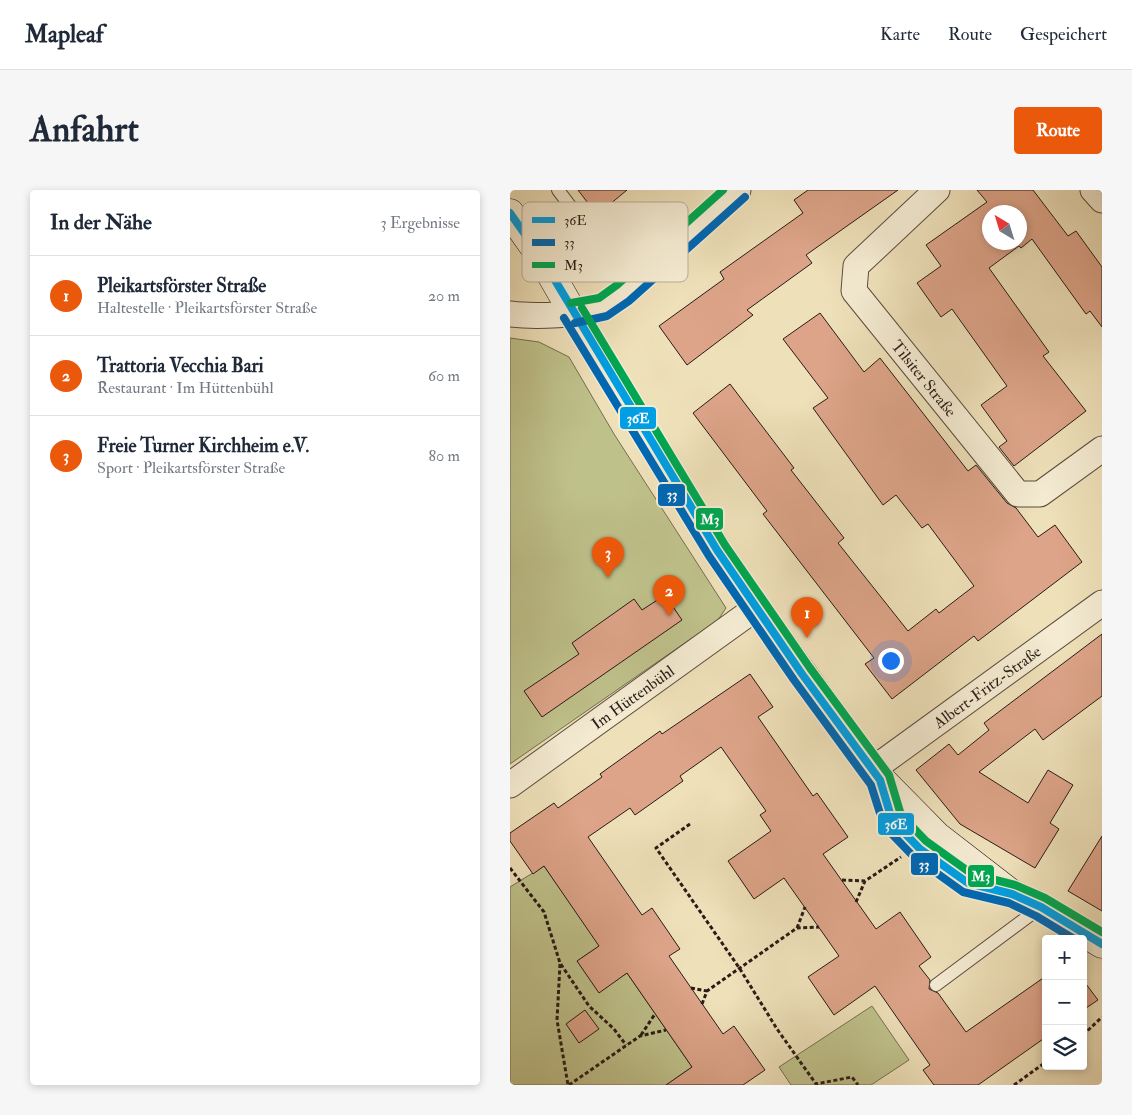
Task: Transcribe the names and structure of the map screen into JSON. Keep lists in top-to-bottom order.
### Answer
{
  "streets": {
    "street": ["Tilsiter Straße", "Albert-Fritz-Straße", "Im Hüttenbühl"]
  },
  "lines": ["transit line M3", "transit line 33", "transit line 36E"],
  "legend": ["36E", "33", "M3"],
  "north": "top left",
  "page": {
    "header": "Mapleaf",
    "nav": ["Karte", "Route", "Gespeichert"],
    "buttons": "Route",
    "title": "Anfahrt",
    "heading": ["In der Nähe", "3 Ergebnisse"],
    "list": [
      {
        "mark": "1",
        "name": "Pleikartsförster Straße",
        "note": "Haltestelle · Pleikartsförster Straße",
        "value": "20 m"
      },
      {
        "mark": "2",
        "name": "Trattoria Vecchia Bari",
        "note": "Restaurant · Im Hüttenbühl",
        "value": "60 m"
      },
      {
        "mark": "3",
        "name": "Freie Turner Kirchheim e.V.",
        "note": "Sport · Pleikartsförster Straße",
        "value": "80 m"
      }
    ],
    "pins": ["3", "2", "1"],
    "map_buttons": ["+", "−"]
  }
}
